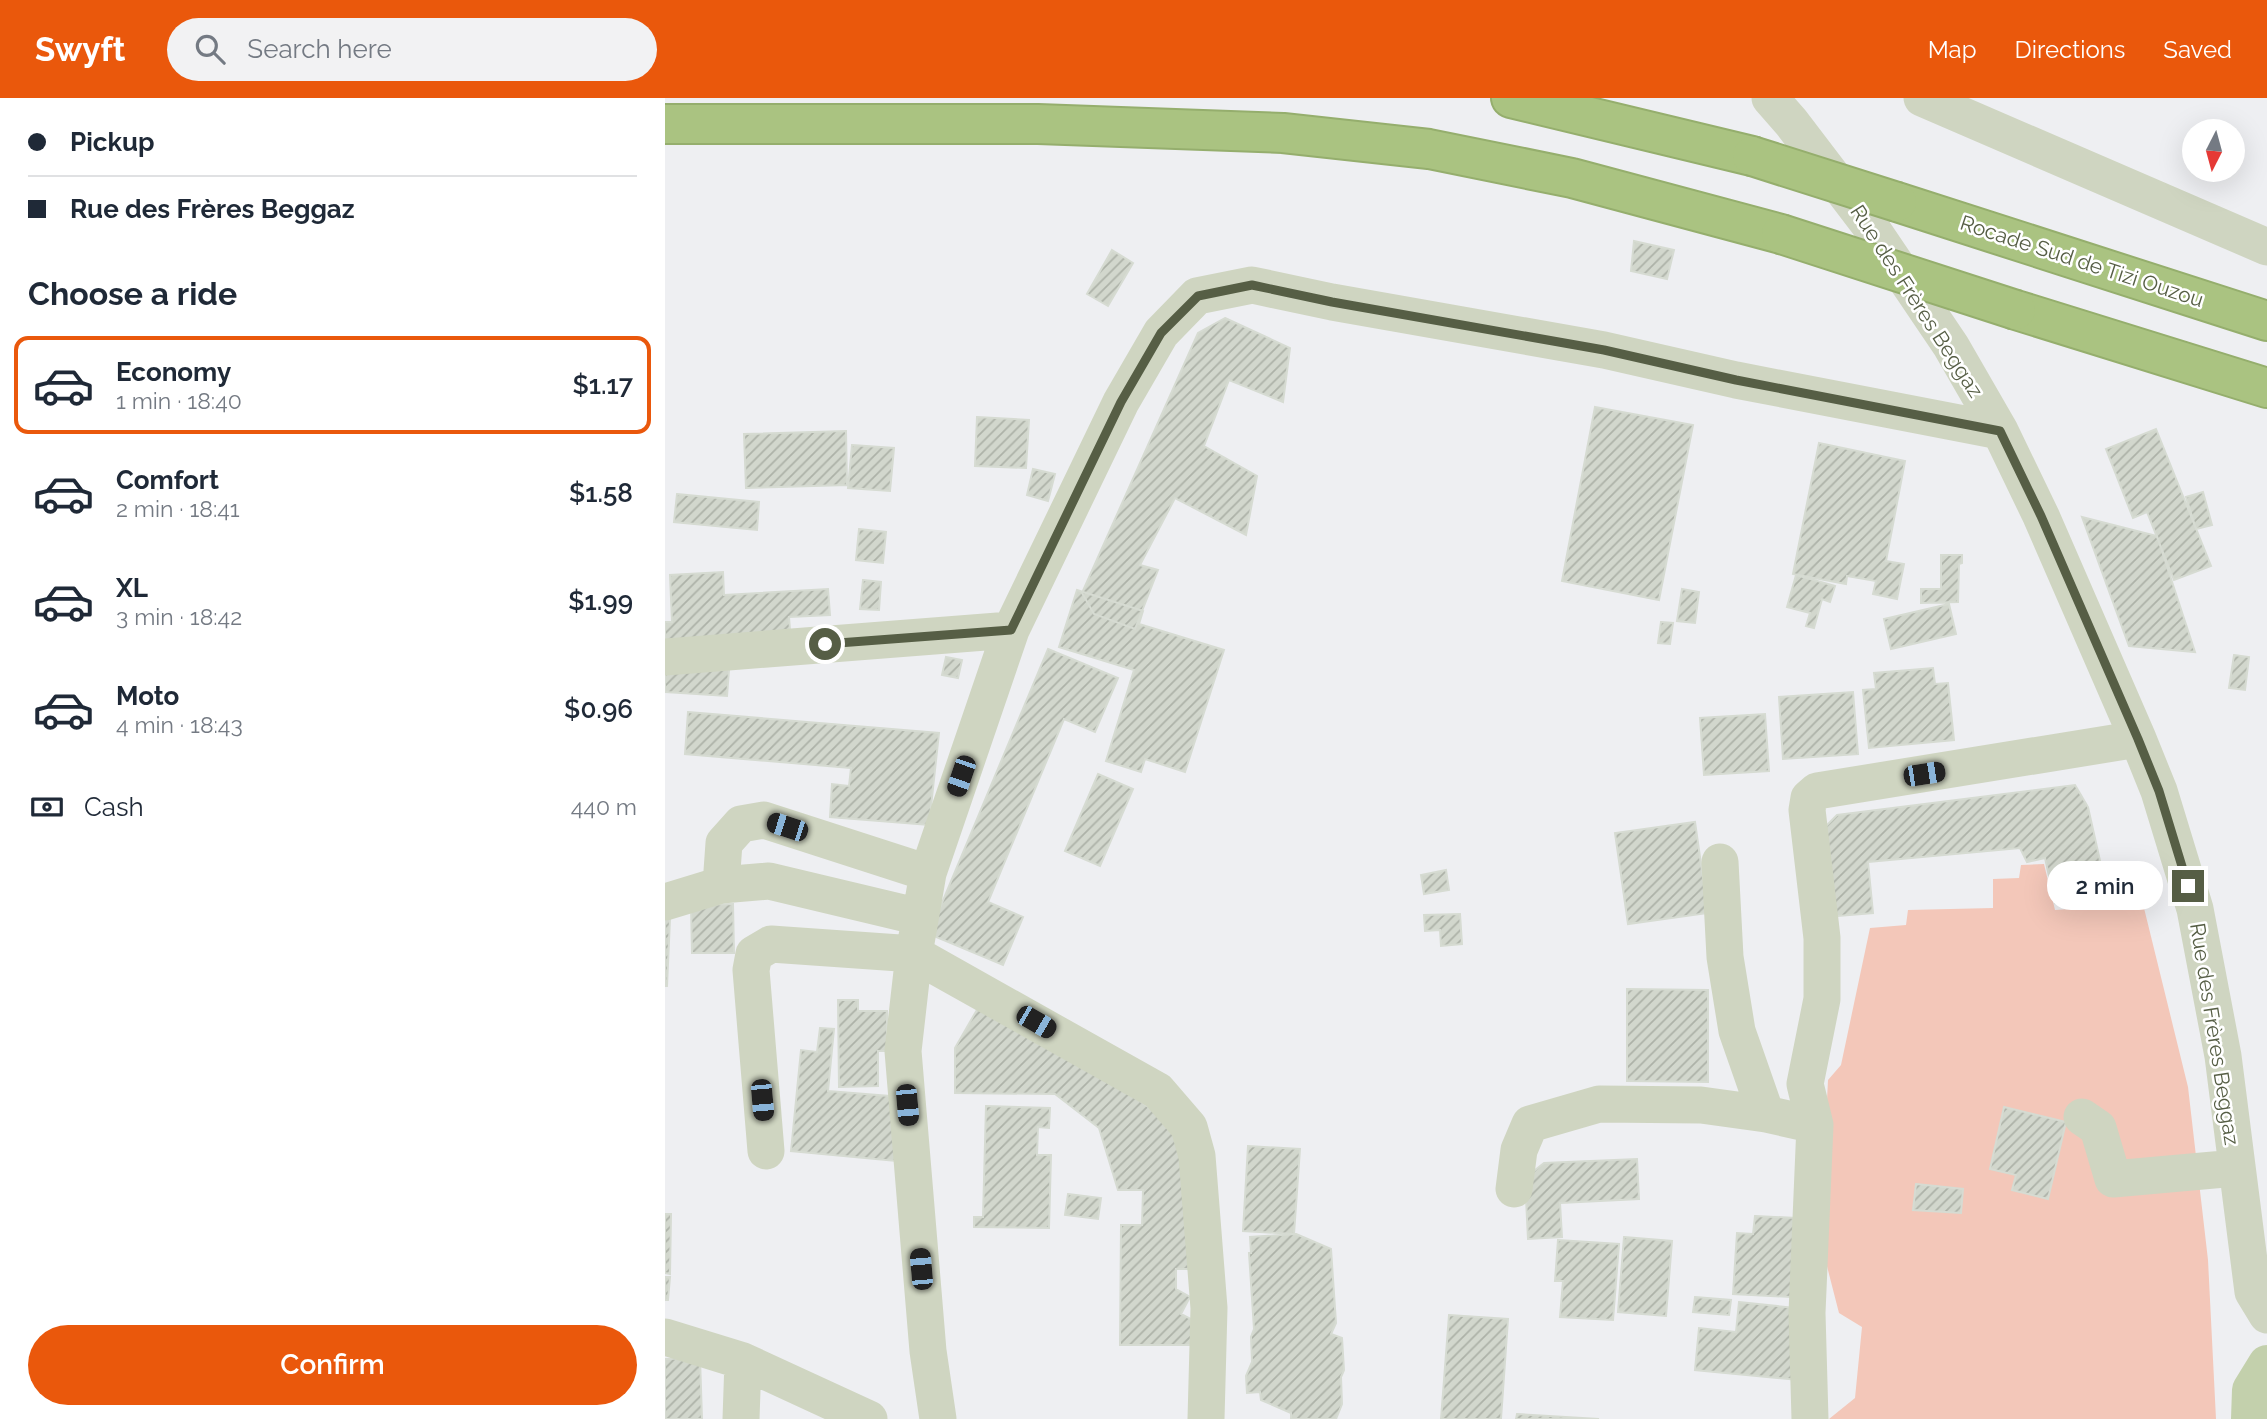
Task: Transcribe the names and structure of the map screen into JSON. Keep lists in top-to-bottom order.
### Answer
{
  "streets": {
    "highway": ["Rocade Sud de Tizi Ouzou"],
    "street": ["Rue des Frères Beggaz"]
  },
  "north": "bottom",
  "page": {
    "header": "Swyft",
    "search": "Search here",
    "nav": ["Map", "Directions", "Saved"],
    "banner": ["Pickup", "Rue des Frères Beggaz"],
    "heading": "Choose a ride",
    "list": [
      {
        "name": "Economy",
        "note": "1 min · 18:40",
        "value": "$1.17"
      },
      {
        "name": "Comfort",
        "note": "2 min · 18:41",
        "value": "$1.58"
      },
      {
        "name": "XL",
        "note": "3 min · 18:42",
        "value": "$1.99"
      },
      {
        "name": "Moto",
        "note": "4 min · 18:43",
        "value": "$0.96"
      }
    ],
    "pay": ["Cash", "440 m"],
    "bubble": "2 min",
    "buttons": "Confirm"
  }
}
